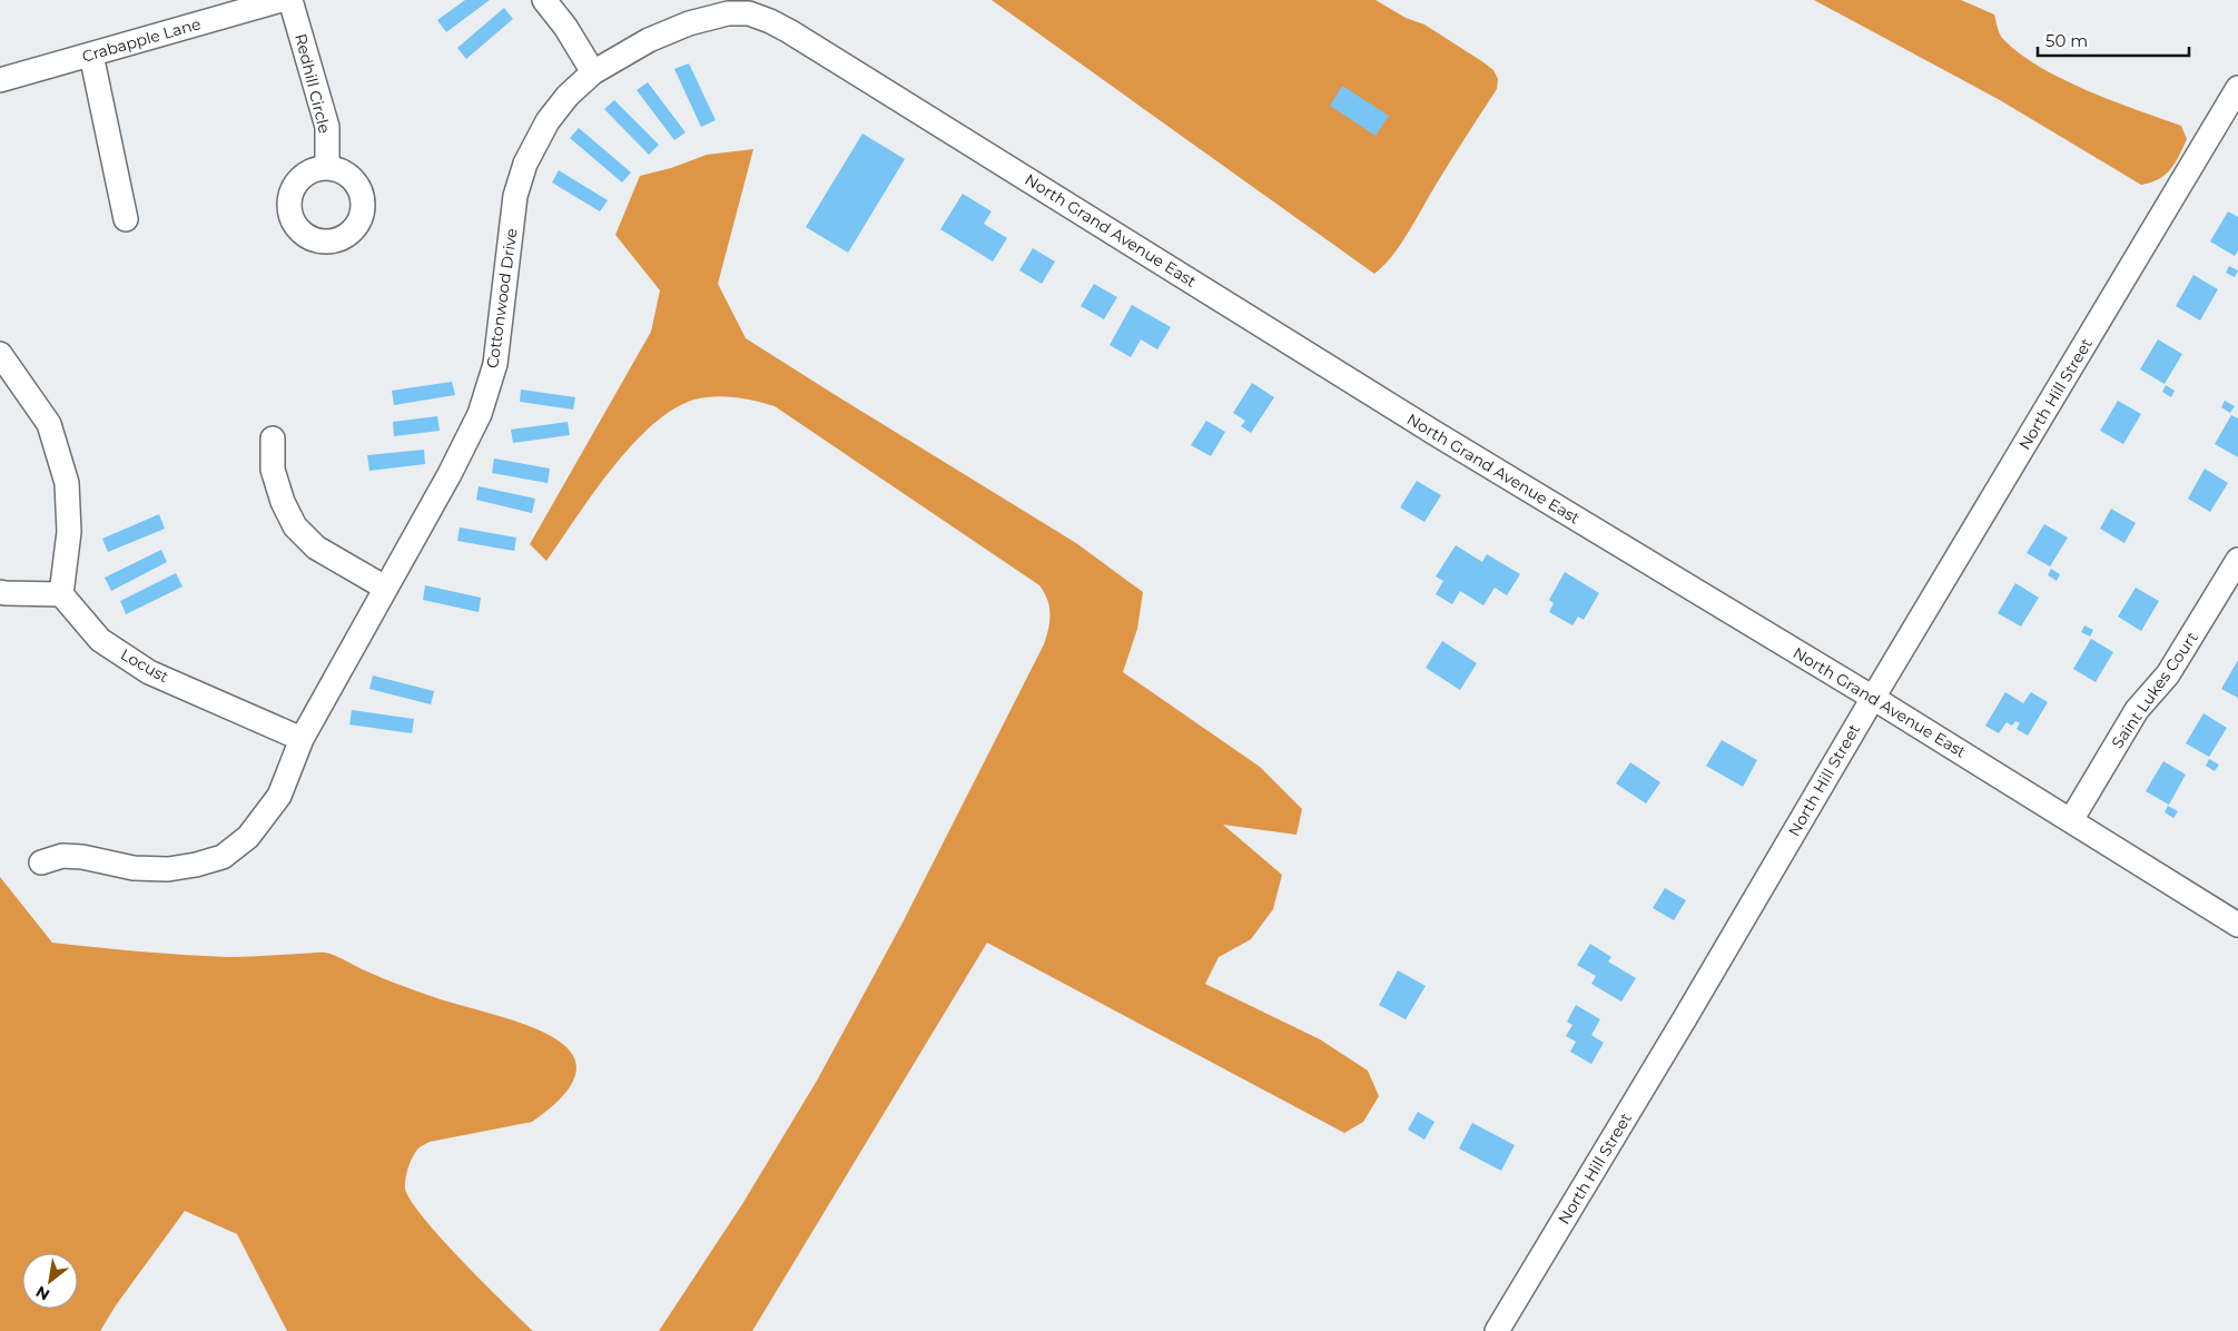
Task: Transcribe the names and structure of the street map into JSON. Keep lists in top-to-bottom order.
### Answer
{
  "streets": {
    "street": [
      "Crabapple Lane",
      "Redhill Circle",
      "North Grand Avenue East",
      "Cottonwood Drive",
      "North Hill Street",
      "Locust",
      "Saint Lukes Court"
    ]
  },
  "crossings": [
    ["North Grand Avenue East", "Cottonwood Drive"],
    ["North Grand Avenue East", "North Hill Street"],
    ["North Grand Avenue East", "Saint Lukes Court"],
    ["Cottonwood Drive", "Locust"]
  ],
  "scale_bar": "50 m",
  "north": "bottom left"
}
